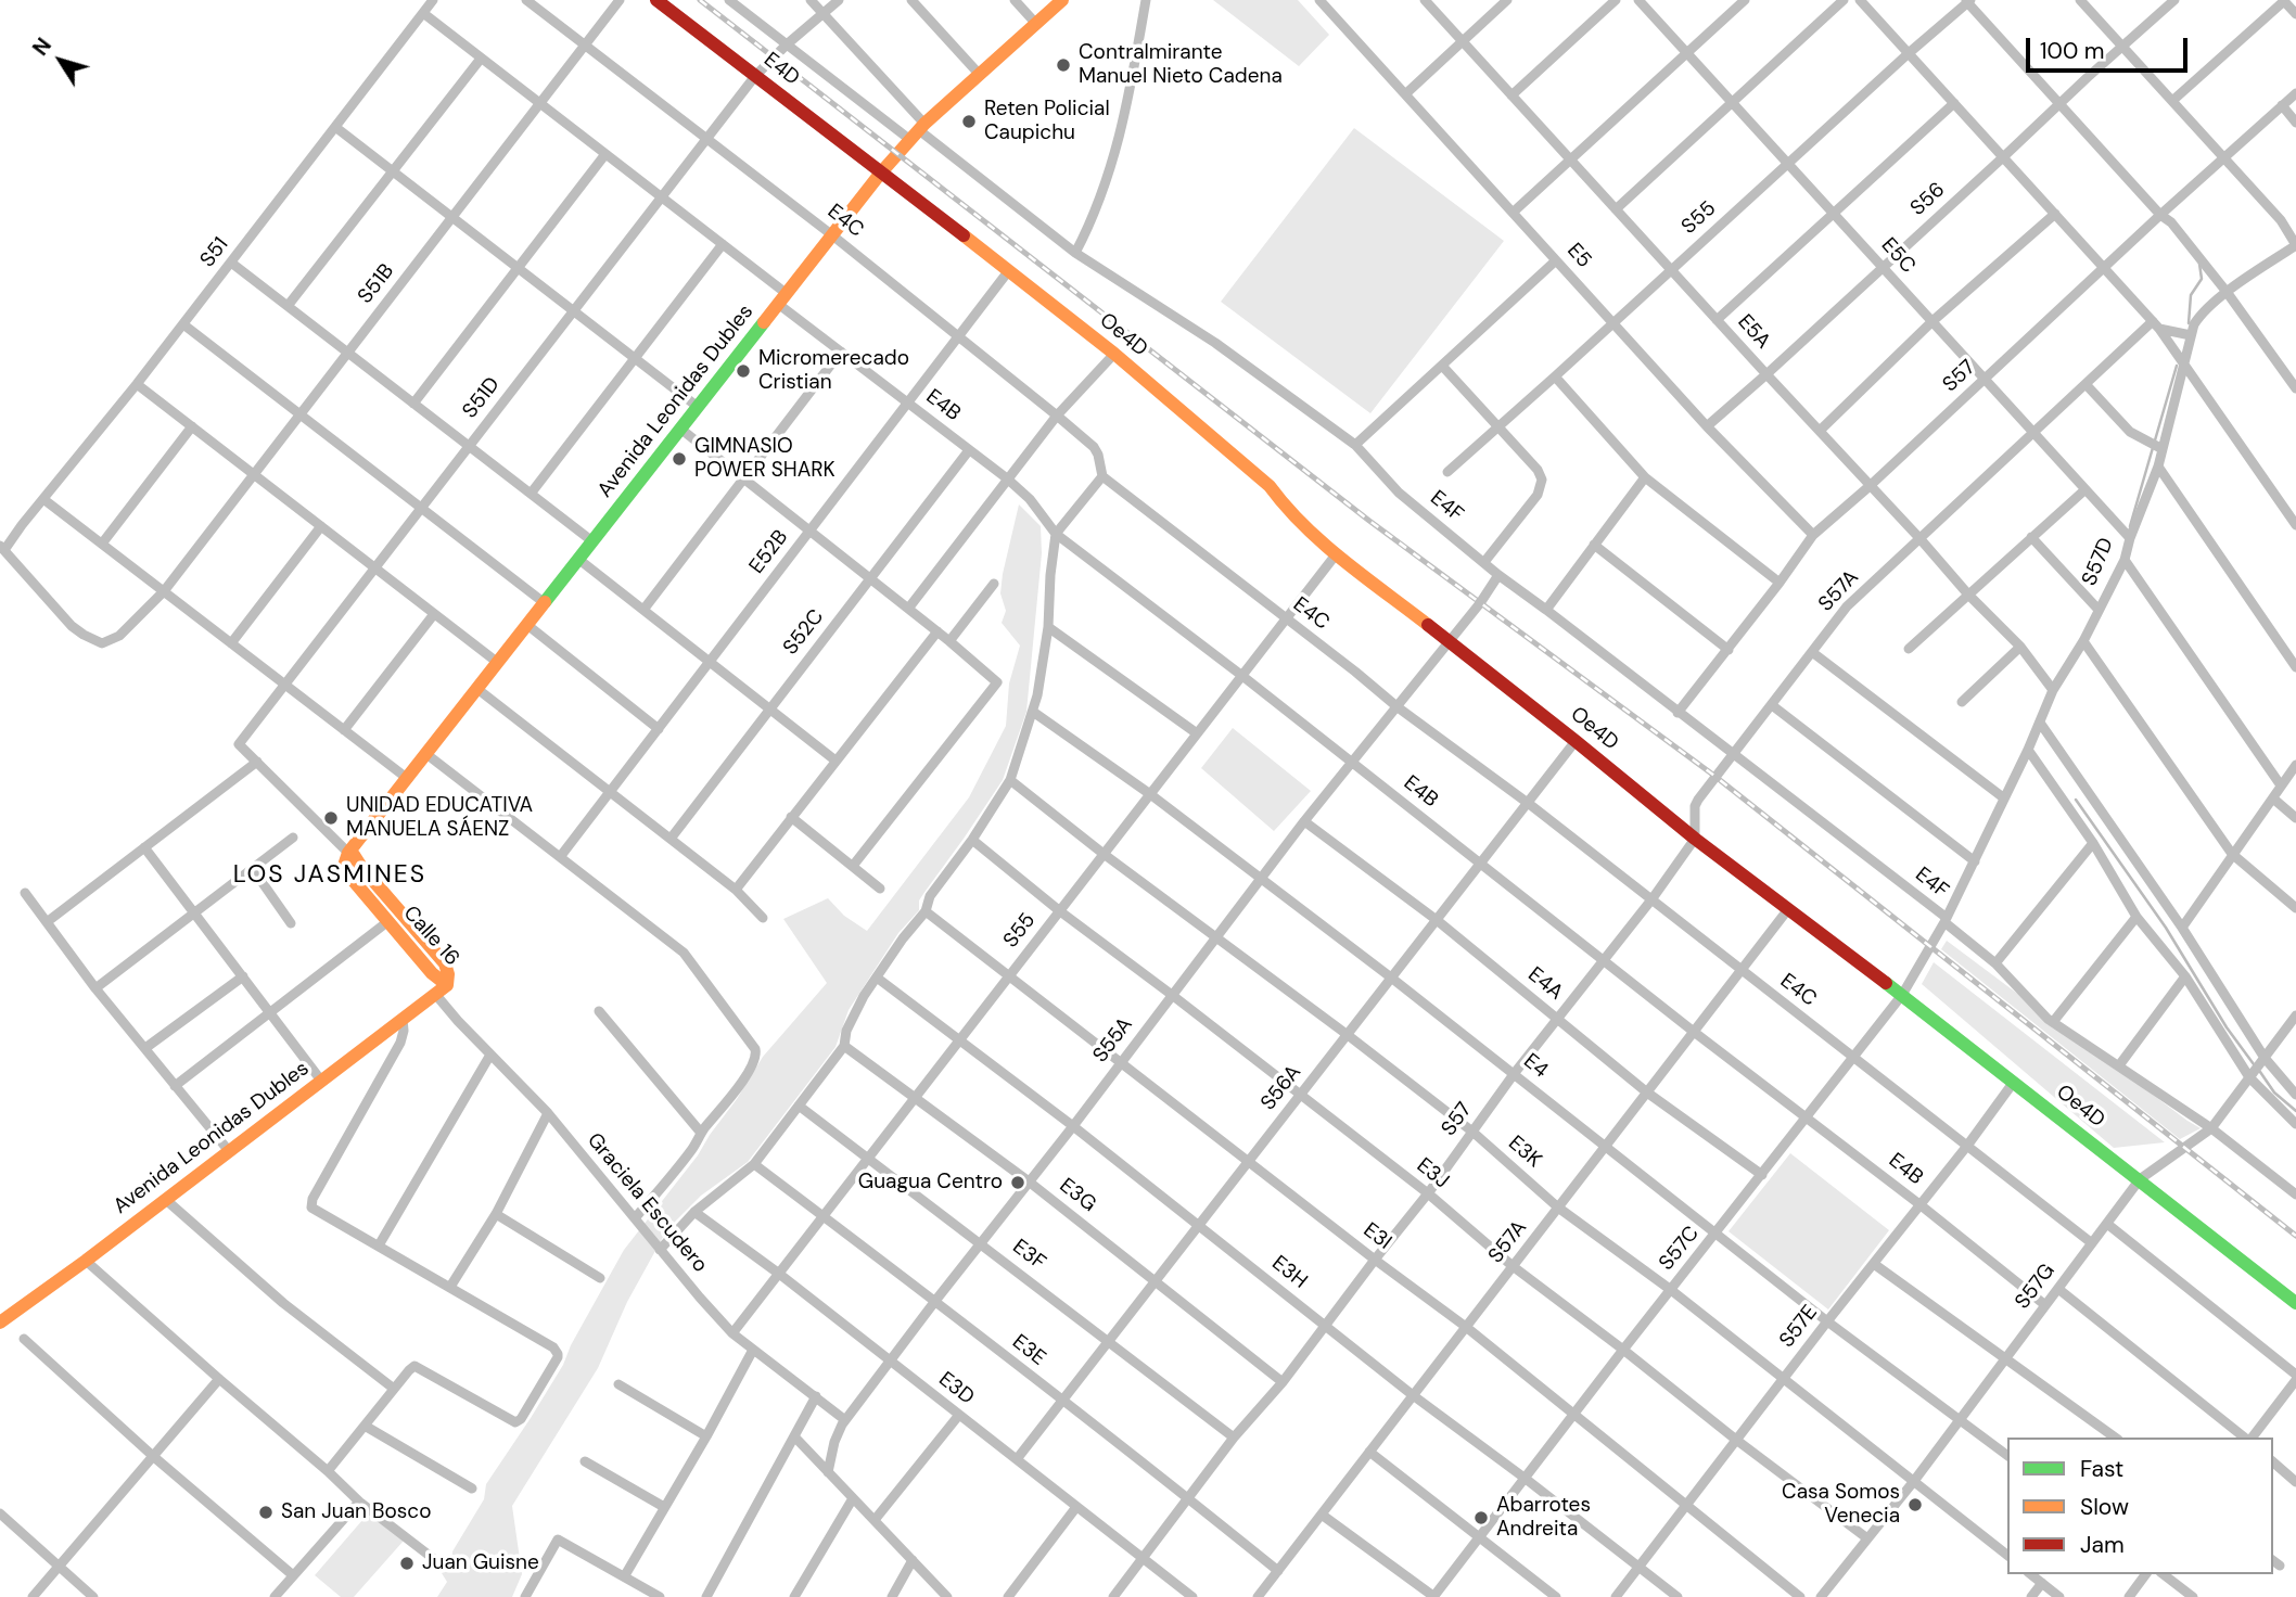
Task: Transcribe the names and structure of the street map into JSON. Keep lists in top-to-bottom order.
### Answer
{
  "streets": {
    "street": [
      "E4D",
      "S56",
      "S55",
      "E4C",
      "S51",
      "E5",
      "E5C",
      "S51B",
      "E5A",
      "Oe4D",
      "S57",
      "S51D",
      "Avenida Leonidas Dubles",
      "E4B",
      "E4F",
      "E52B",
      "S57D",
      "S57A",
      "S52C",
      "Calle 16",
      "E4A",
      "S55A",
      "E4",
      "S56A",
      "E3K",
      "E3J",
      "E3G",
      "Graciela Escudero",
      "E3I",
      "S57C",
      "E3F",
      "E3H",
      "S57G",
      "S57E",
      "E3E",
      "E3D"
    ]
  },
  "crossings": [
    ["E4D", "Oe4D"],
    ["E4D", "S51D"],
    ["E4D", "Avenida Leonidas Dubles"],
    ["S56", "E5"],
    ["S56", "E5C"],
    ["S56", "E5A"],
    ["S55", "E4C"],
    ["S55", "E5"],
    ["S55", "E5C"],
    ["S55", "E5A"],
    ["S55", "Oe4D"],
    ["S55", "E4B"],
    ["S55", "E4"],
    ["S55", "E3K"],
    ["S55", "E3J"],
    ["S55", "E3G"],
    ["S55", "Graciela Escudero"],
    ["S55", "E3I"],
    ["S55", "E3F"],
    ["S55", "E3H"],
    ["S55", "E3E"],
    ["S55", "E3D"],
    ["E4C", "S51B"],
    ["E4C", "S57"],
    ["E4C", "S51D"],
    ["E4C", "Avenida Leonidas Dubles"],
    ["E4C", "E52B"],
    ["E4C", "S57A"],
    ["E4C", "S55A"],
    ["E4C", "S56A"],
    ["E4C", "S57C"],
    ["E4C", "S57G"],
    ["E4C", "S57E"],
    ["S51", "S51B"],
    ["S51", "E4B"],
    ["E5", "S57"],
    ["E5C", "S57"],
    ["E5C", "S57D"],
    ["E5C", "S57A"],
    ["S51B", "E4B"],
    ["E5A", "S57"],
    ["E5A", "S57D"],
    ["E5A", "S57A"],
    ["Oe4D", "S57"],
    ["Oe4D", "Avenida Leonidas Dubles"],
    ["Oe4D", "E52B"],
    ["Oe4D", "S57A"],
    ["Oe4D", "S55A"],
    ["Oe4D", "S56A"],
    ["Oe4D", "S57C"],
    ["Oe4D", "S57G"],
    ["Oe4D", "S57E"],
    ["S57", "E4B"],
    ["S57", "E4F"],
    ["S57", "S57A"],
    ["S57", "E4A"],
    ["S57", "E4"],
    ["S57", "E3K"],
    ["S57", "E3J"],
    ["S57", "E3G"],
    ["S57", "E3I"],
    ["S57", "E3F"],
    ["S57", "E3H"],
    ["S57", "E3E"],
    ["S57", "E3D"],
    ["S51D", "E4B"],
    ["S51D", "E4F"],
    ["Avenida Leonidas Dubles", "E4B"],
    ["Avenida Leonidas Dubles", "E4F"],
    ["Avenida Leonidas Dubles", "Calle 16"],
    ["Avenida Leonidas Dubles", "Graciela Escudero"],
    ["E4B", "E52B"],
    ["E4B", "S57A"],
    ["E4B", "S52C"],
    ["E4B", "S55A"],
    ["E4B", "S56A"],
    ["E4B", "S57C"],
    ["E4B", "S57G"],
    ["E4B", "S57E"],
    ["E4F", "S57D"],
    ["E4F", "S57A"],
    ["E4F", "S55A"],
    ["E4F", "S57C"],
    ["E4F", "S57G"],
    ["S57D", "S57C"],
    ["S57A", "E4A"],
    ["S57A", "E4"],
    ["S57A", "E3K"],
    ["S57A", "E3J"],
    ["S57A", "E3I"],
    ["S57A", "E3H"],
    ["S57A", "E3E"],
    ["Calle 16", "Graciela Escudero"],
    ["E4A", "S55A"],
    ["E4A", "S56A"],
    ["E4A", "S57C"],
    ["S55A", "E4"],
    ["S55A", "E3K"],
    ["S55A", "E3J"],
    ["S55A", "E3G"],
    ["S55A", "Graciela Escudero"],
    ["S55A", "E3I"],
    ["S55A", "E3F"],
    ["S55A", "E3H"],
    ["S55A", "E3E"],
    ["S55A", "E3D"],
    ["E4", "S56A"],
    ["E4", "S57C"],
    ["E4", "S57G"],
    ["E4", "S57E"],
    ["S56A", "E3K"],
    ["S56A", "E3J"],
    ["S56A", "E3G"],
    ["S56A", "E3I"],
    ["S56A", "E3F"],
    ["S56A", "E3H"],
    ["S56A", "E3E"],
    ["S56A", "E3D"],
    ["E3K", "S57C"],
    ["E3K", "S57G"],
    ["E3K", "S57E"],
    ["E3J", "S57C"],
    ["E3J", "S57G"],
    ["E3J", "S57E"],
    ["E3I", "S57C"],
    ["E3I", "S57E"],
    ["S57C", "E3H"],
    ["E3H", "S57E"]
  ],
  "districts": ["LOS JASMINES"],
  "places": [
    "Contralmirante Manuel Nieto Cadena",
    "Reten Policial Caupichu",
    "Micromerecado Cristian",
    "GIMNASIO POWER SHARK",
    "UNIDAD EDUCATIVA MANUELA SÁENZ",
    "Guagua Centro",
    "Casa Somos Venecia",
    "San Juan Bosco",
    "Abarrotes Andreita",
    "Juan Guisne"
  ],
  "legend": ["Fast", "Slow", "Jam"],
  "scale_bar": "100 m",
  "north": "top left"
}
